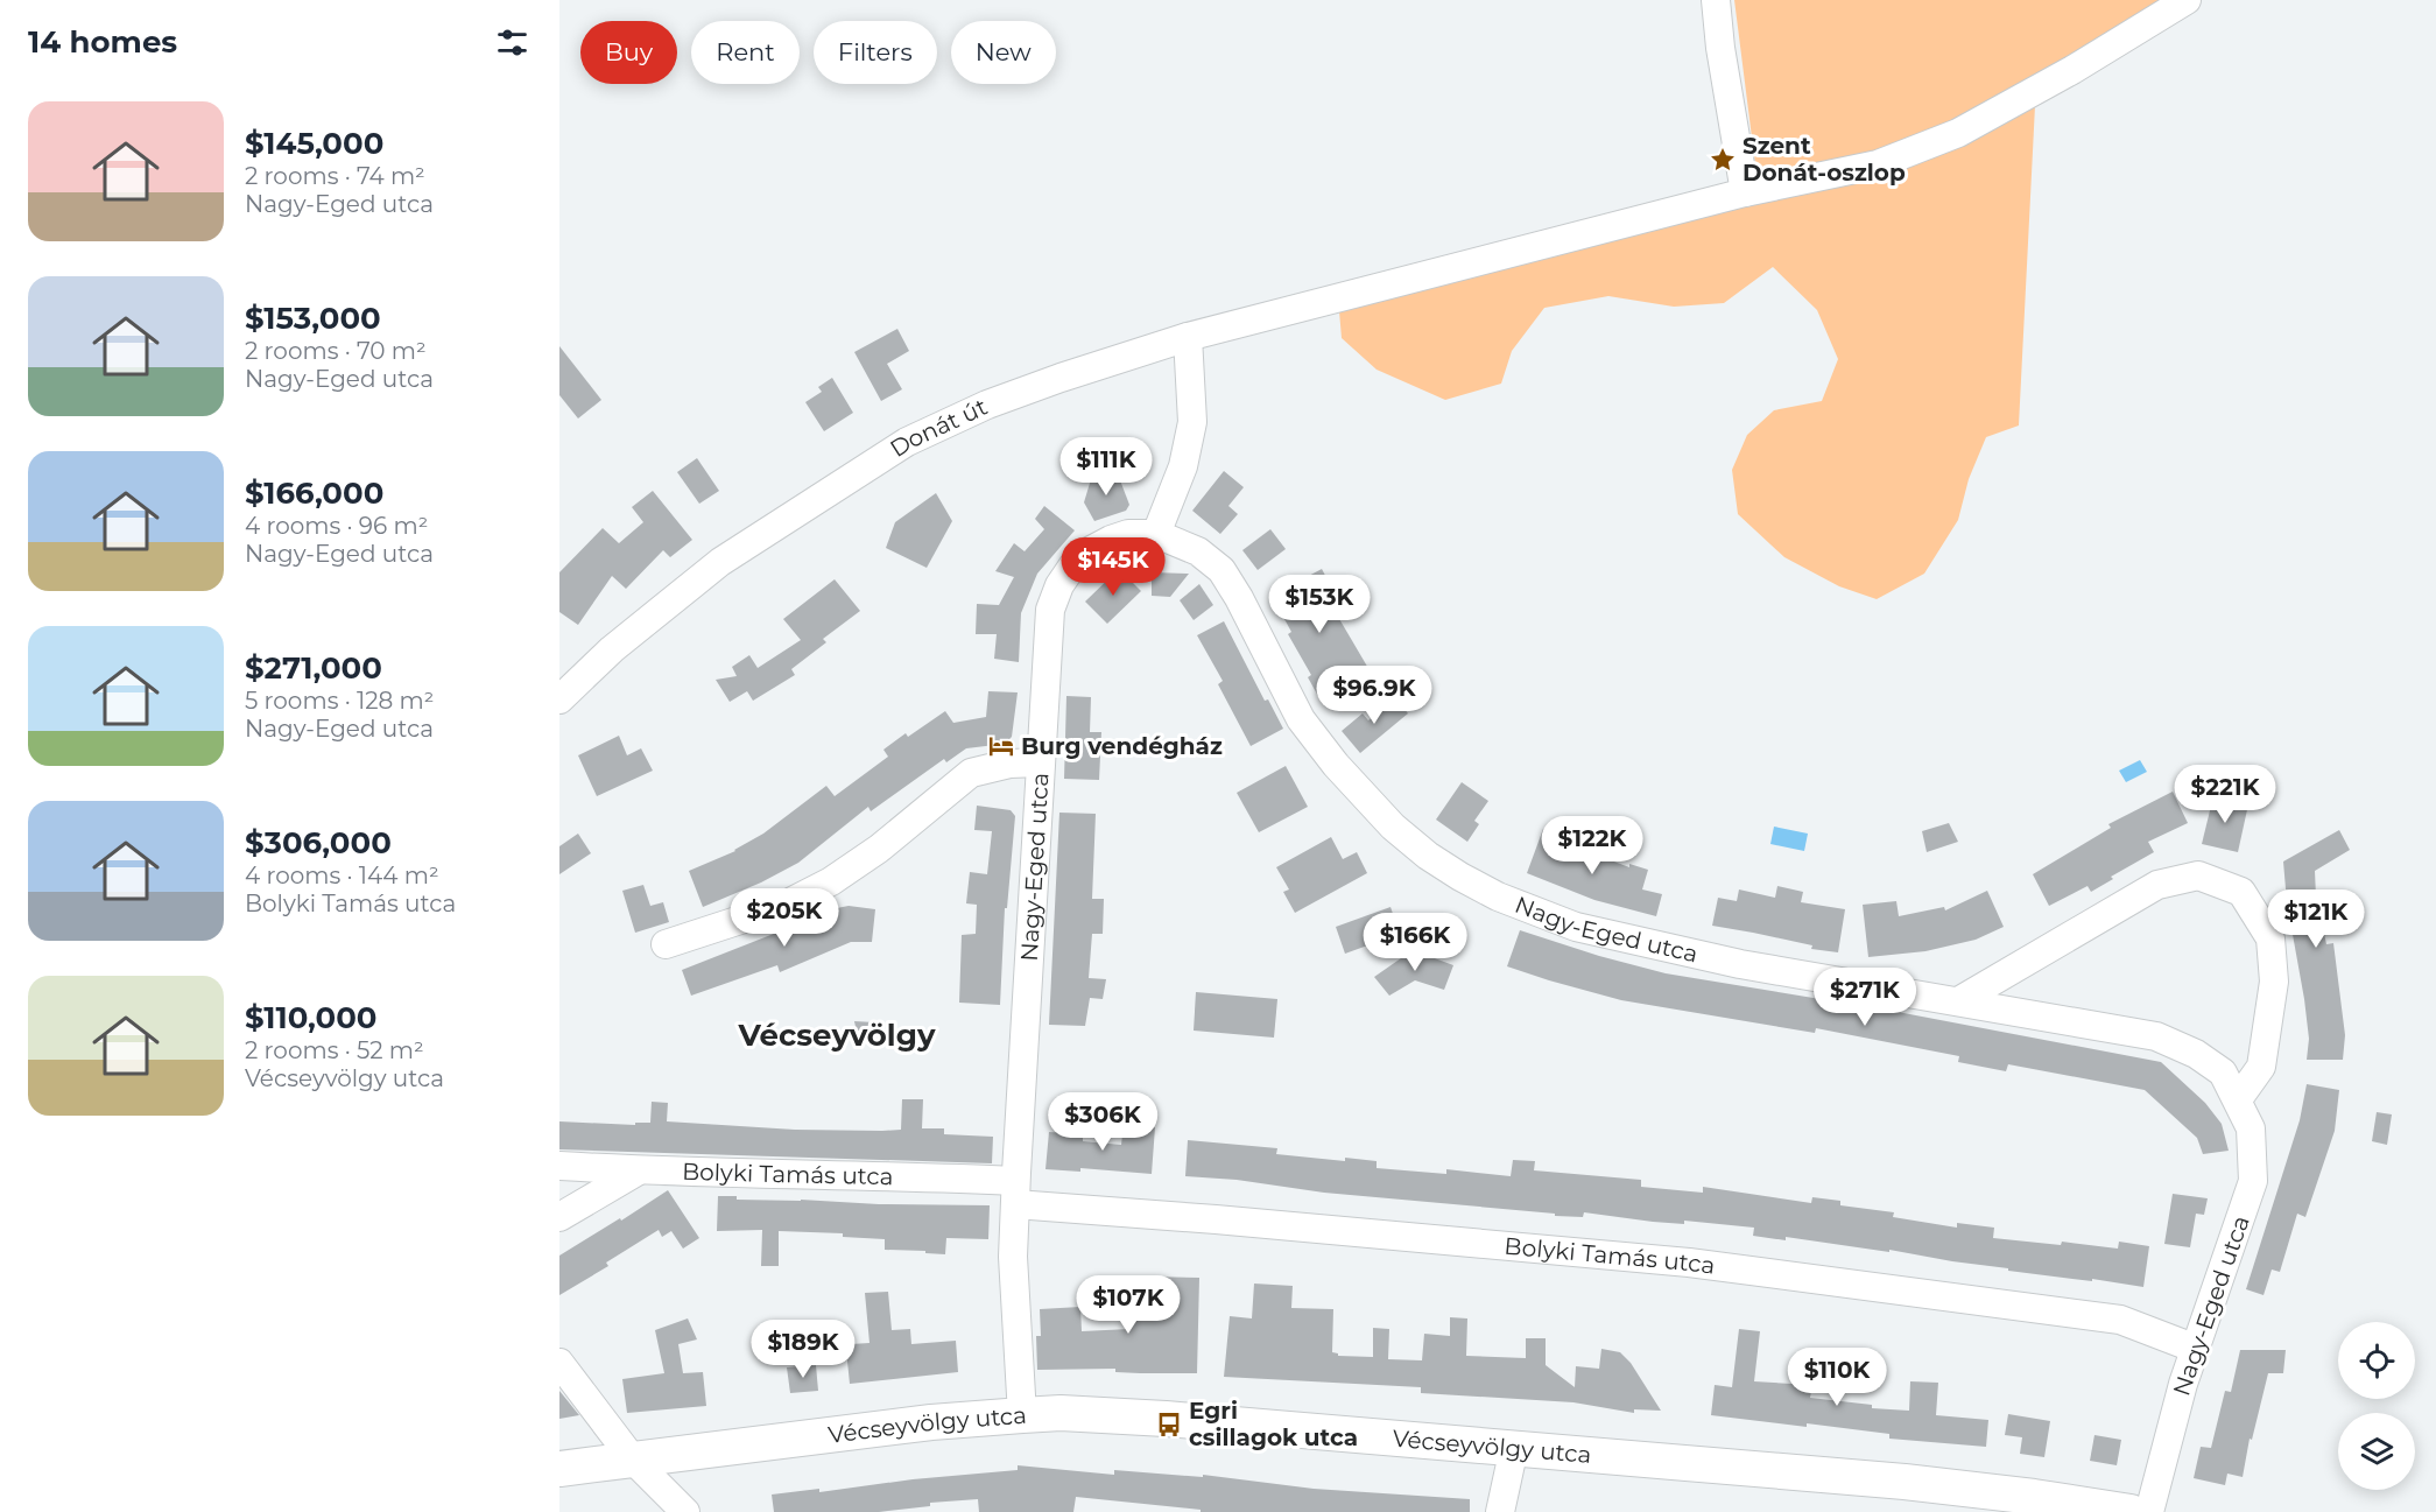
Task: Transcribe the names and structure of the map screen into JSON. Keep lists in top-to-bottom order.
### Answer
{
  "streets": {
    "main road": ["Vécseyvölgy utca"],
    "street": ["Donát út", "Nagy-Eged utca", "Bolyki Tamás utca"]
  },
  "crossings": [
    ["Nagy-Eged utca", "Bolyki Tamás utca"],
    ["Nagy-Eged utca", "Vécseyvölgy utca"]
  ],
  "districts": ["Vécseyvölgy"],
  "places": {
    "place": ["Szent Donát-oszlop"],
    "hotel": ["Burg vendégház"],
    "bus stop": ["Egri csillagok utca"]
  },
  "page": {
    "heading": "14 homes",
    "chip": [
      "Buy",
      "Rent",
      "Filters",
      "New"
    ],
    "list": [
      {
        "name": "$145,000",
        "note": "2 rooms · 74 m² · Nagy-Eged utca"
      },
      {
        "name": "$153,000",
        "note": "2 rooms · 70 m² · Nagy-Eged utca"
      },
      {
        "name": "$166,000",
        "note": "4 rooms · 96 m² · Nagy-Eged utca"
      },
      {
        "name": "$271,000",
        "note": "5 rooms · 128 m² · Nagy-Eged utca"
      },
      {
        "name": "$306,000",
        "note": "4 rooms · 144 m² · Bolyki Tamás utca"
      },
      {
        "name": "$110,000",
        "note": "2 rooms · 52 m² · Vécseyvölgy utca"
      }
    ],
    "price": [
      "$111K",
      "$145K",
      "$153K",
      "$96.9K",
      "$221K",
      "$122K",
      "$205K",
      "$121K",
      "$166K",
      "$271K",
      "$306K",
      "$107K",
      "$189K",
      "$110K"
    ]
  }
}
